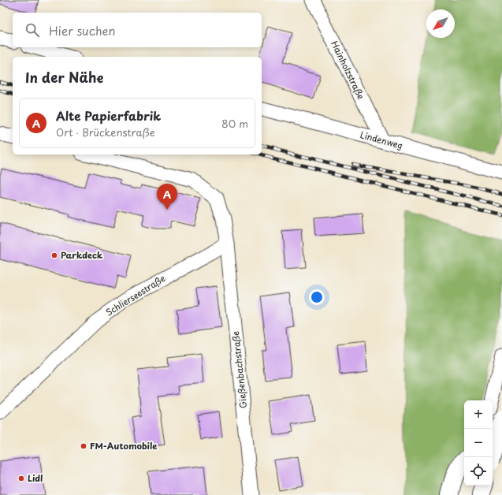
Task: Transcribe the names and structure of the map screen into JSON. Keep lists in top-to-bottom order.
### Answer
{
  "streets": {
    "street": [
      "Hainholzstraße",
      "Lindenweg",
      "Schlierseestraße",
      "Gießenbachstraße"
    ]
  },
  "crossings": [
    ["Hainholzstraße", "Lindenweg"],
    ["Schlierseestraße", "Gießenbachstraße"]
  ],
  "places": ["Parkdeck", "FM-Automobile", "Lidl"],
  "north": "bottom left",
  "page": {
    "search": "Hier suchen",
    "heading": "In der Nähe",
    "list": [
      {
        "mark": "A",
        "name": "Alte Papierfabrik",
        "note": "Ort · Brückenstraße",
        "value": "80 m"
      }
    ],
    "pins": "A",
    "map_buttons": ["+", "−"]
  }
}
